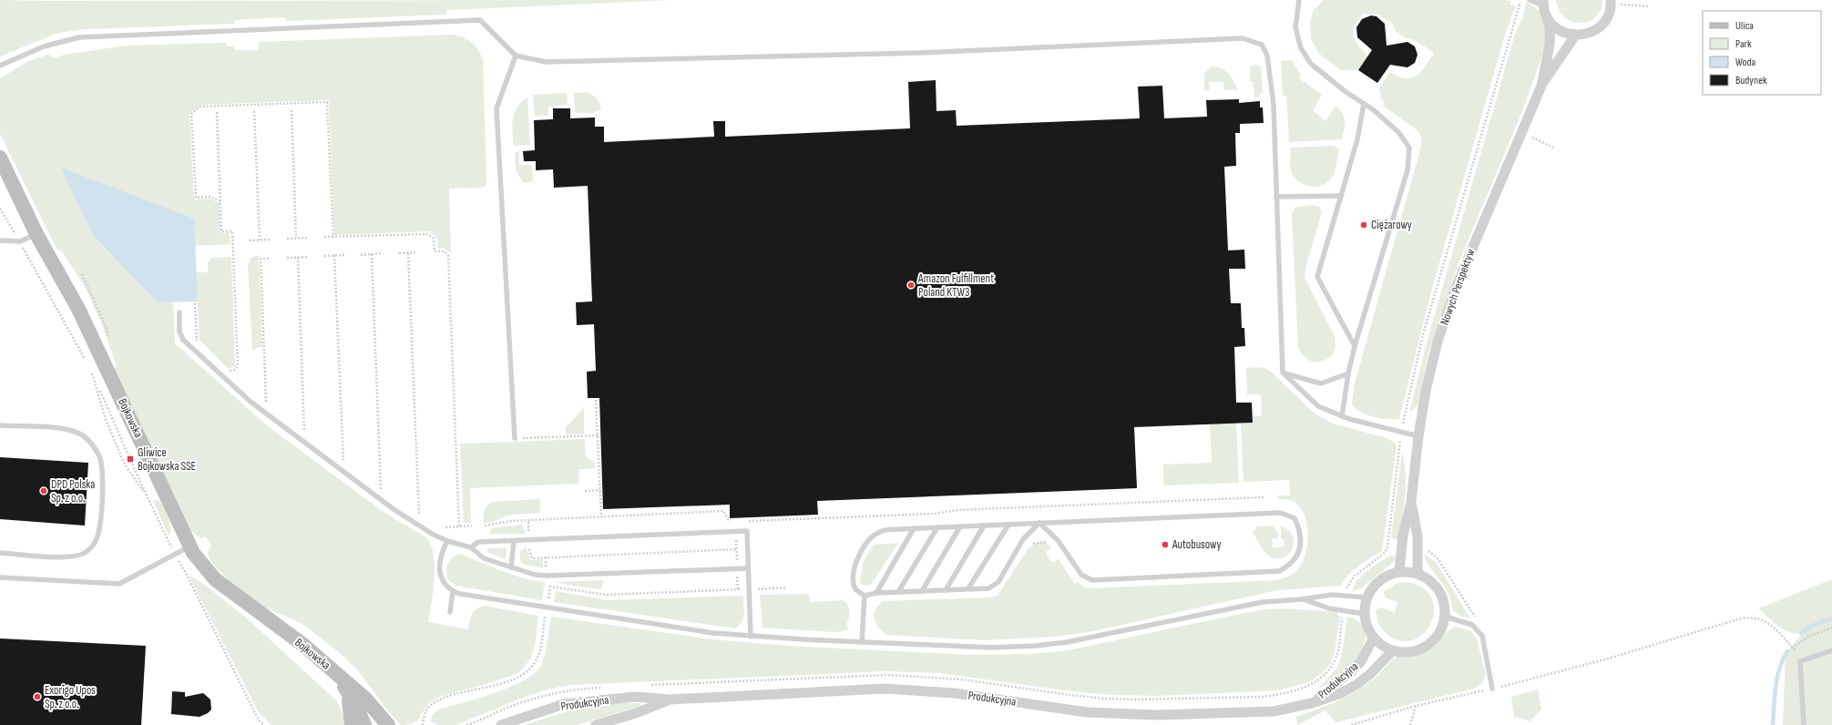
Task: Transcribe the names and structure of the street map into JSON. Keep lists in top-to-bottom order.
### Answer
{
  "streets": {
    "street": ["Nowych Perspektyw", "Bojkowska", "Produkcyjna"]
  },
  "crossings": [
    ["Nowych Perspektyw", "Produkcyjna"]
  ],
  "places": {
    "other": [
      "Ciężarowy",
      "Amazon Fulfillment Poland KTW3",
      "DPD Polska Sp. z o.o.",
      "Autobusowy",
      "Exorigo Upos Sp. z o.o."
    ],
    "transit": ["Gliwice Bojkowska SSE"]
  },
  "legend": [
    "Ulica",
    "Park",
    "Woda",
    "Budynek"
  ]
}
